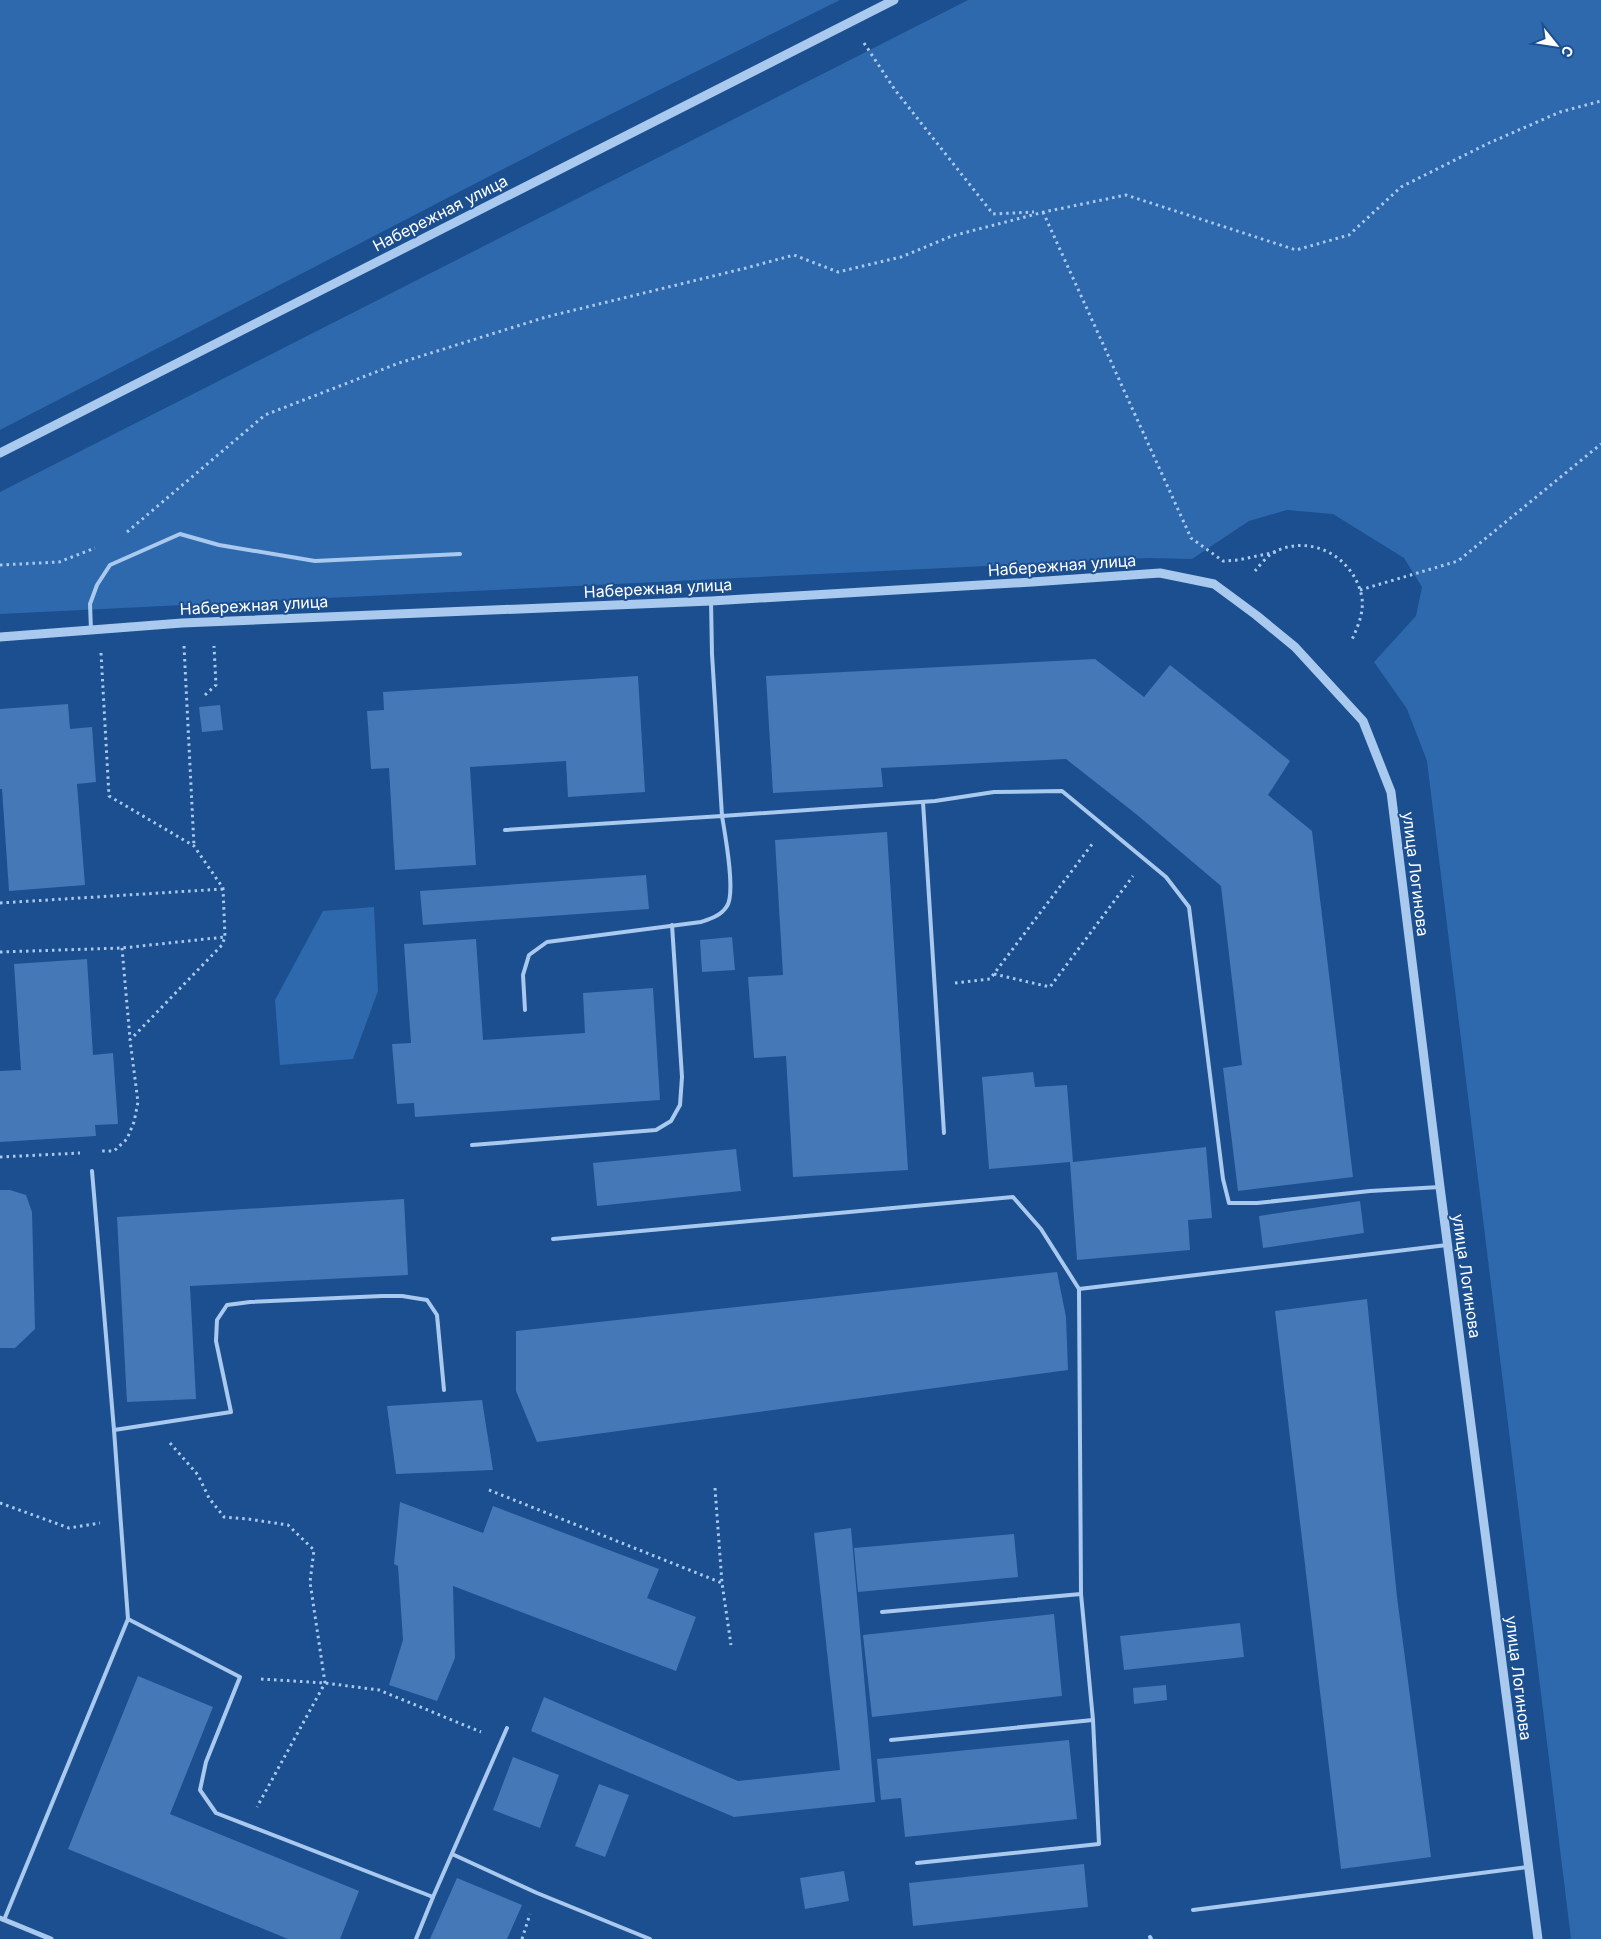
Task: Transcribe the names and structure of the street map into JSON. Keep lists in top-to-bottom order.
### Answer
{
  "streets": {
    "street": ["Набережная улица", "улица Логинова"]
  },
  "crossings": [
    ["Набережная улица", "улица Логинова"]
  ],
  "north": "bottom right"
}
